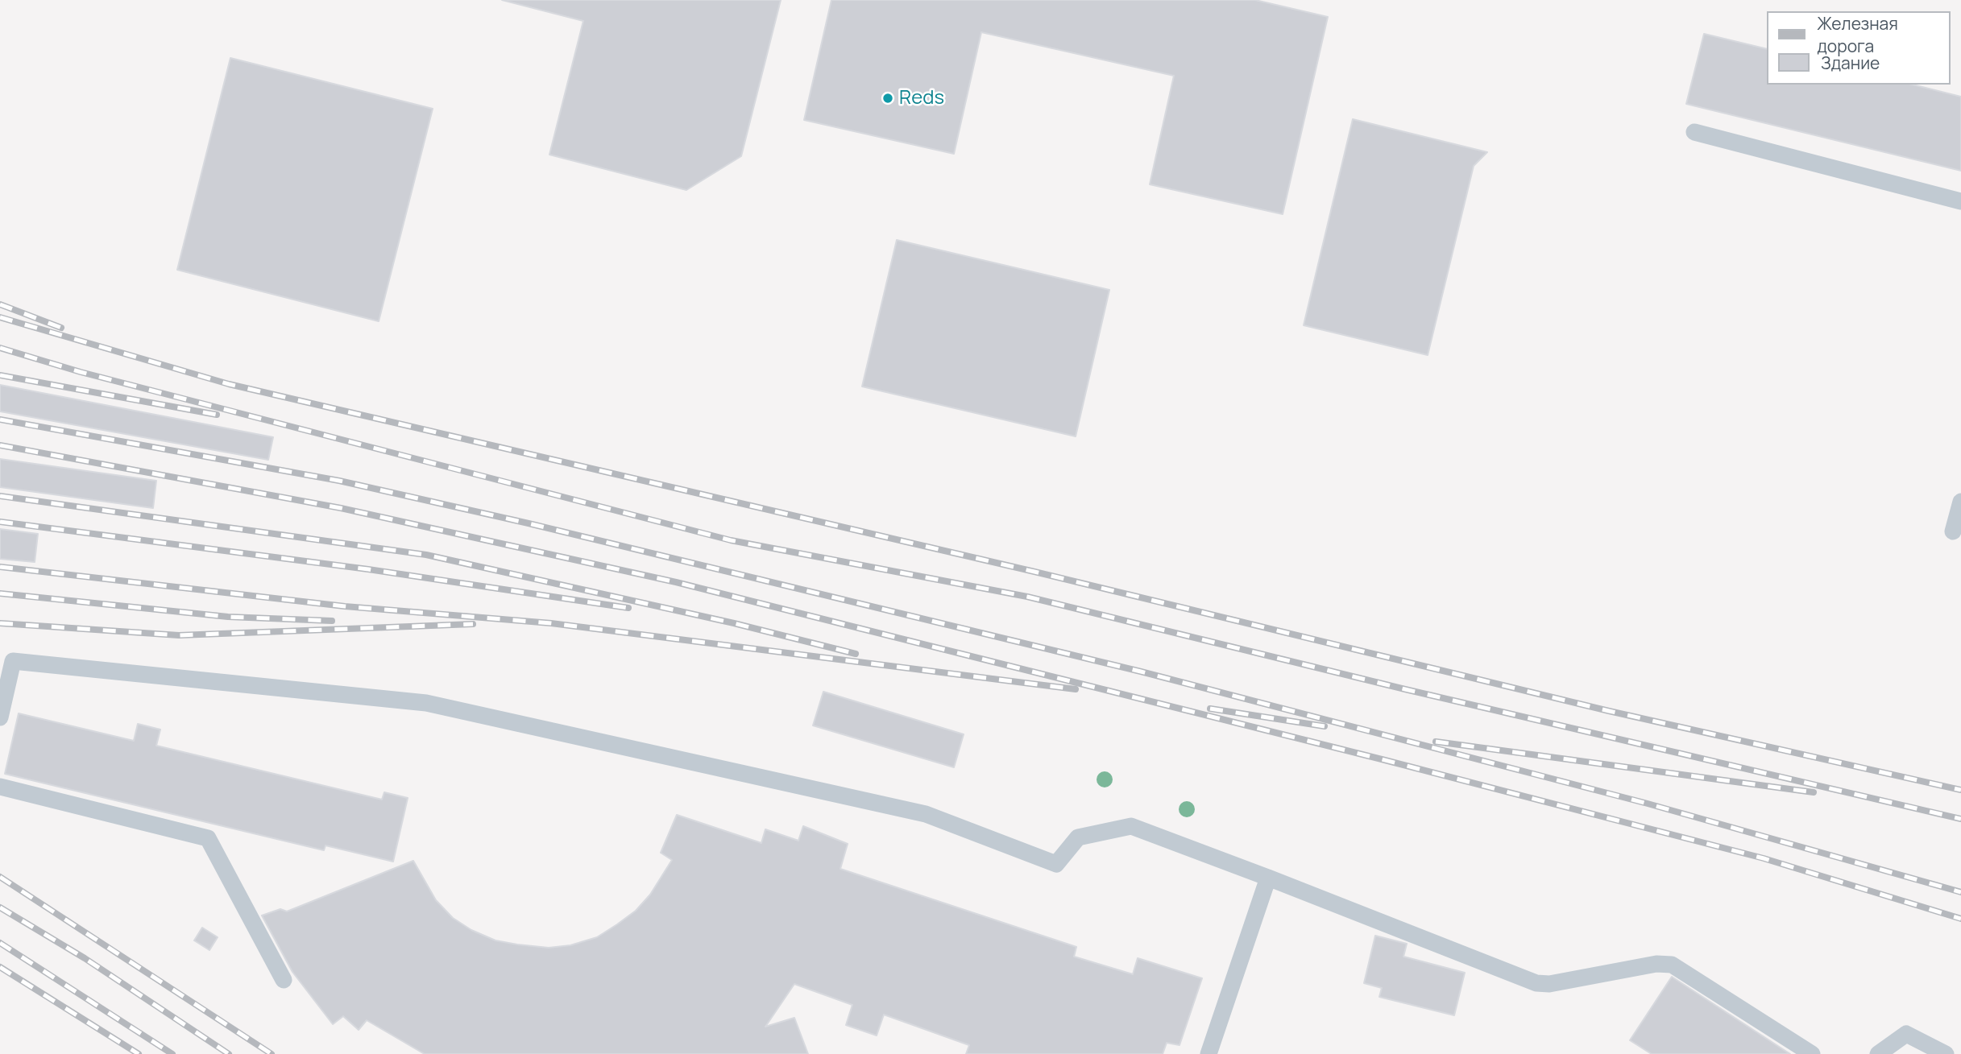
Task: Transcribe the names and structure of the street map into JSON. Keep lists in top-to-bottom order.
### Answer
{
  "places": ["Reds"],
  "legend": ["Железная дорога", "Здание"]
}
